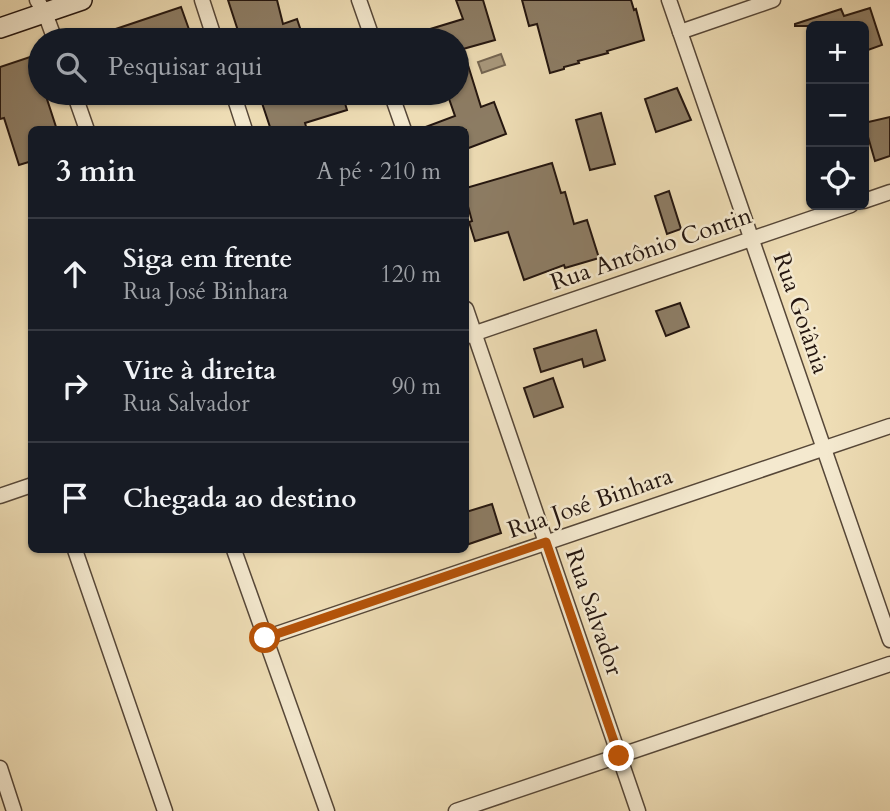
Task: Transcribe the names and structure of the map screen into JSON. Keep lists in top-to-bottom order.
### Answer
{
  "streets": {
    "street": [
      "Rua Antônio Contin",
      "Rua Goiânia",
      "Rua José Binhara",
      "Rua Salvador"
    ]
  },
  "crossings": [
    ["Rua Antônio Contin", "Rua Goiânia"],
    ["Rua Antônio Contin", "Rua Salvador"],
    ["Rua Goiânia", "Rua José Binhara"],
    ["Rua José Binhara", "Rua Salvador"]
  ],
  "page": {
    "map_buttons": ["+", "−"],
    "search": "Pesquisar aqui",
    "heading": ["3 min", "A pé · 210 m"],
    "list": [
      ["Siga em frente", "Rua José Binhara", "120 m"],
      ["Vire à direita", "Rua Salvador", "90 m"],
      "Chegada ao destino"
    ]
  }
}
